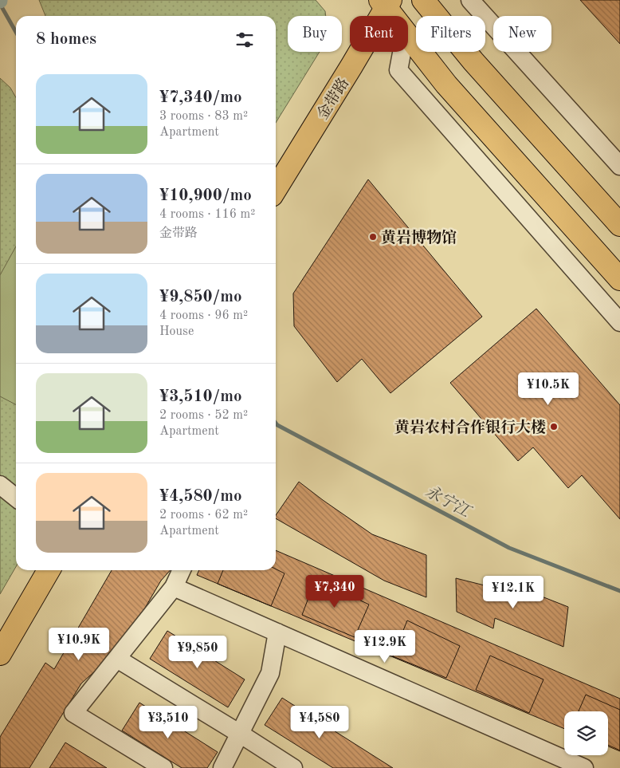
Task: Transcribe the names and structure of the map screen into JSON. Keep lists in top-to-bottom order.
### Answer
{
  "streets": {
    "main road": ["金带路"]
  },
  "water": ["永宁江"],
  "places": ["黄岩博物馆", "黄岩农村合作银行大楼"],
  "page": {
    "chip": [
      "Buy",
      "Rent",
      "Filters",
      "New"
    ],
    "heading": "8 homes",
    "list": [
      {
        "name": "¥7,340/mo",
        "note": "3 rooms · 83 m² · Apartment"
      },
      {
        "name": "¥10,900/mo",
        "note": "4 rooms · 116 m² · 金带路"
      },
      {
        "name": "¥9,850/mo",
        "note": "4 rooms · 96 m² · House"
      },
      {
        "name": "¥3,510/mo",
        "note": "2 rooms · 52 m² · Apartment"
      },
      {
        "name": "¥4,580/mo",
        "note": "2 rooms · 62 m² · Apartment"
      }
    ],
    "price": [
      "¥10.5K",
      "¥7,340",
      "¥12.1K",
      "¥10.9K",
      "¥12.9K",
      "¥9,850",
      "¥3,510",
      "¥4,580"
    ]
  }
}
